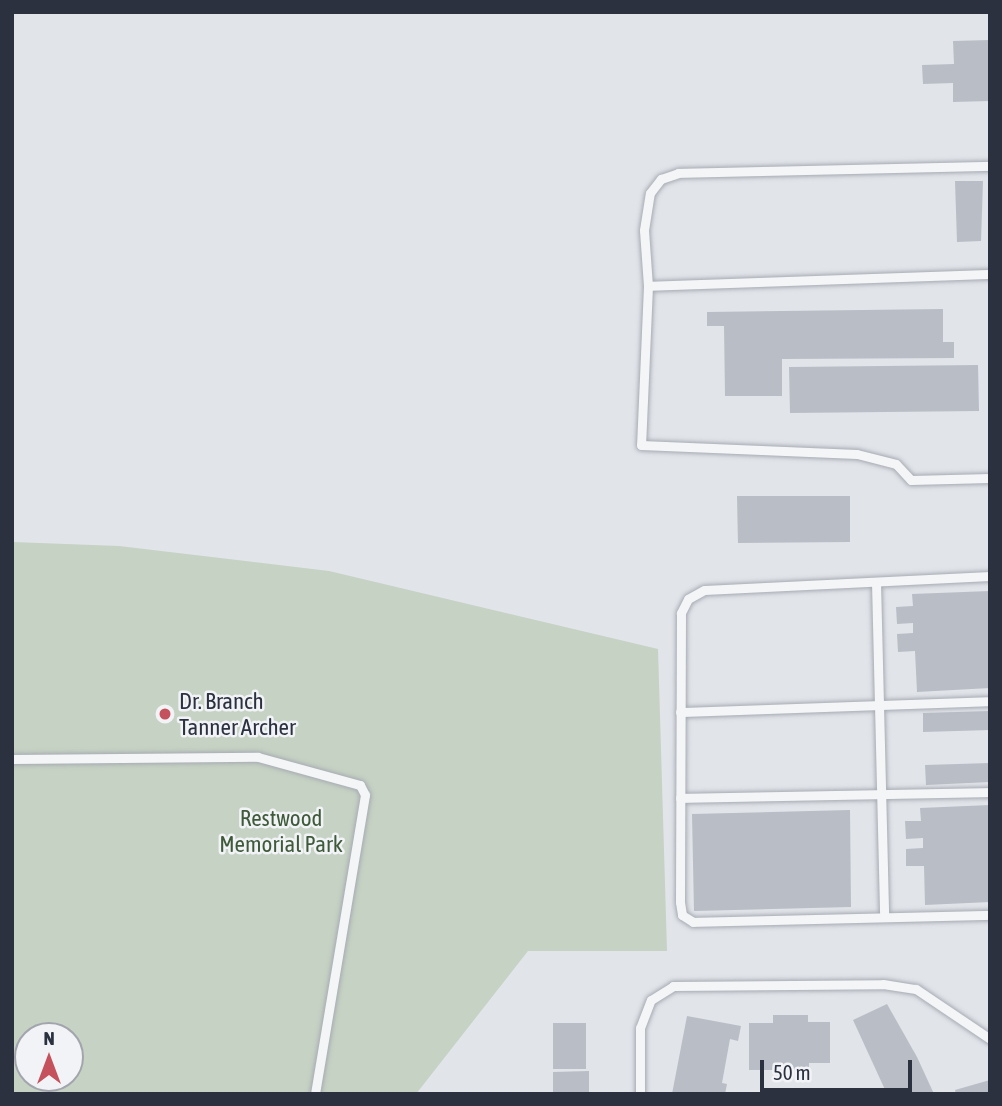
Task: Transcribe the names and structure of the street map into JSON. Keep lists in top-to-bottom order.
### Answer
{
  "parks": ["Restwood Memorial Park"],
  "places": ["Dr. Branch Tanner Archer"],
  "scale_bar": "50 m",
  "north": "top"
}
